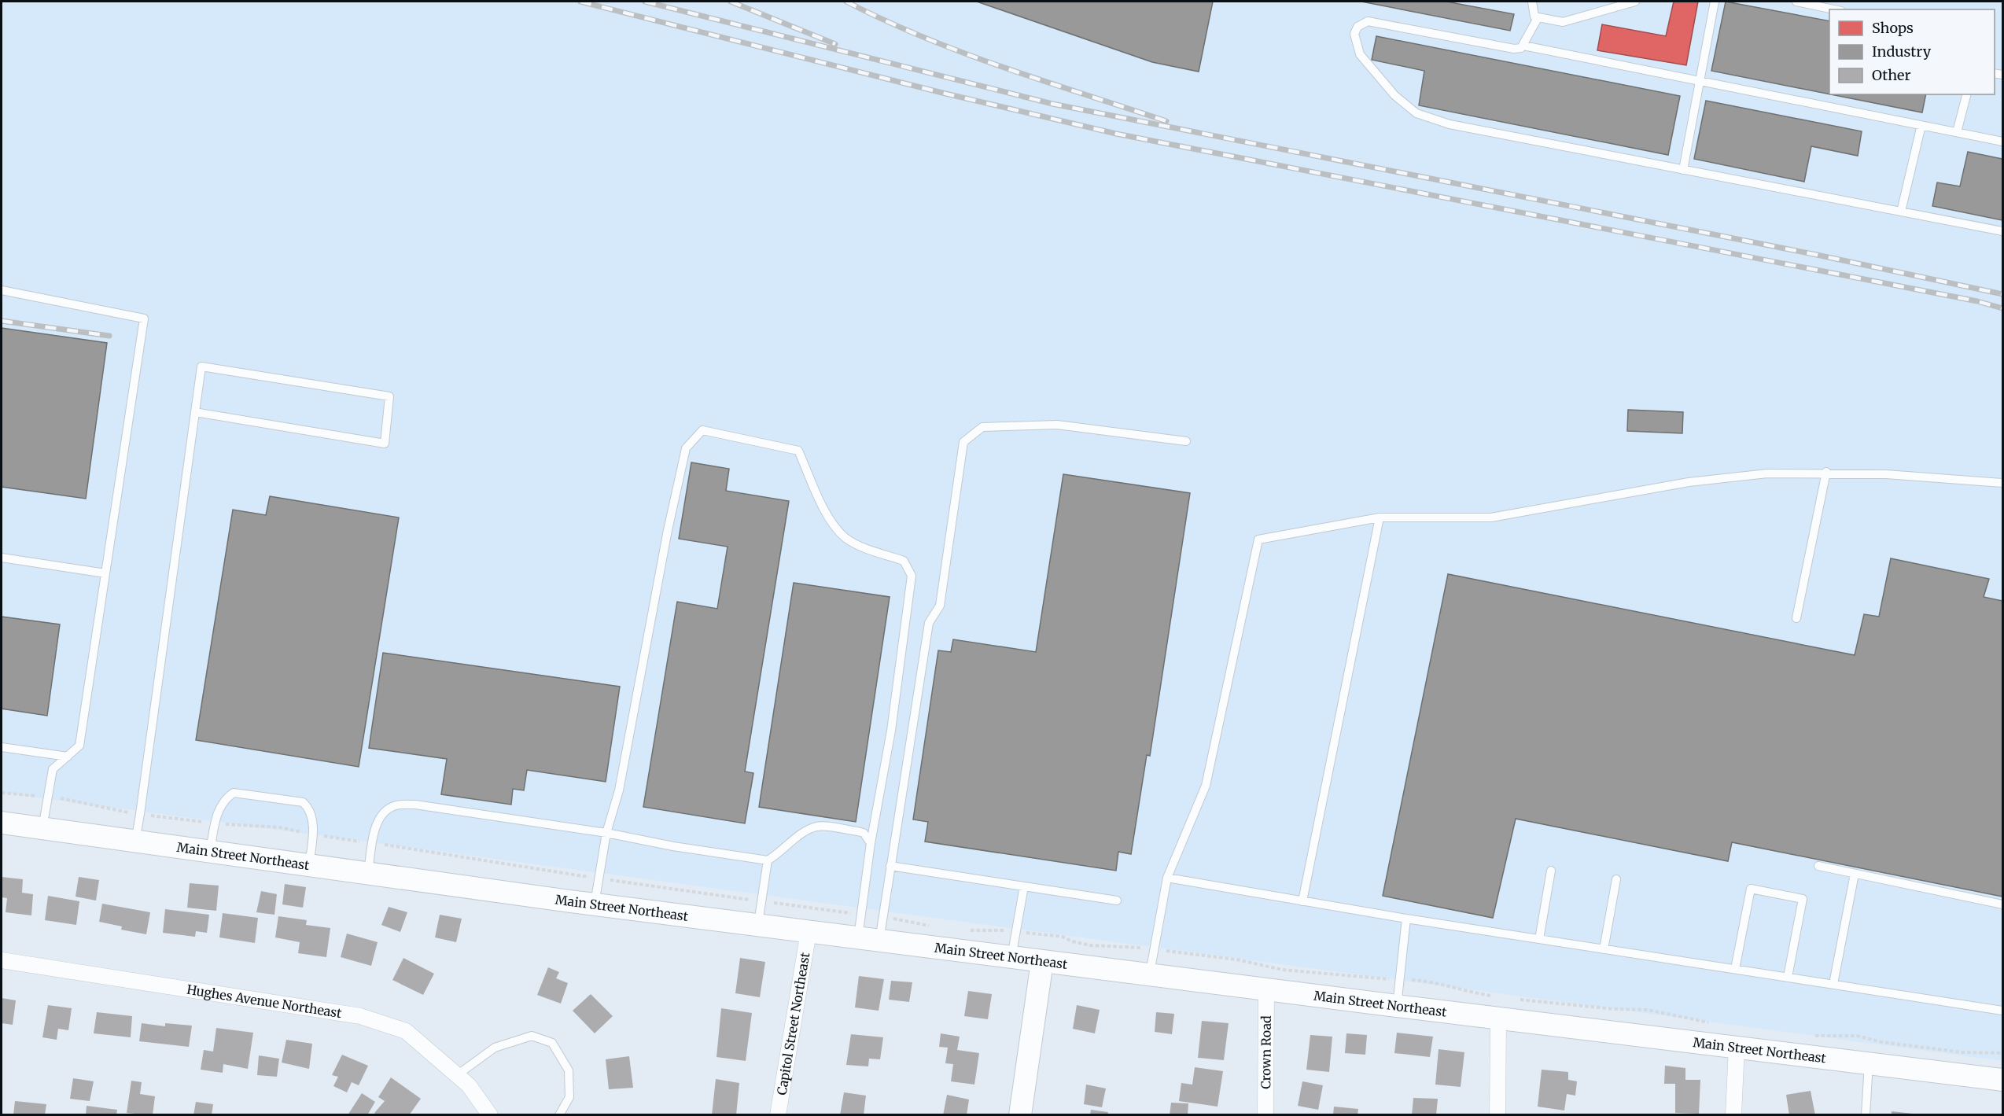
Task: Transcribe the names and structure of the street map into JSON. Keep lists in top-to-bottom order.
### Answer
{
  "streets": {
    "street": [
      "Main Street Northeast",
      "Hughes Avenue Northeast",
      "Capitol Street Northeast",
      "Crown Road"
    ]
  },
  "crossings": [
    ["Main Street Northeast", "Capitol Street Northeast"],
    ["Main Street Northeast", "Crown Road"]
  ],
  "legend": ["Shops", "Industry", "Other"]
}
